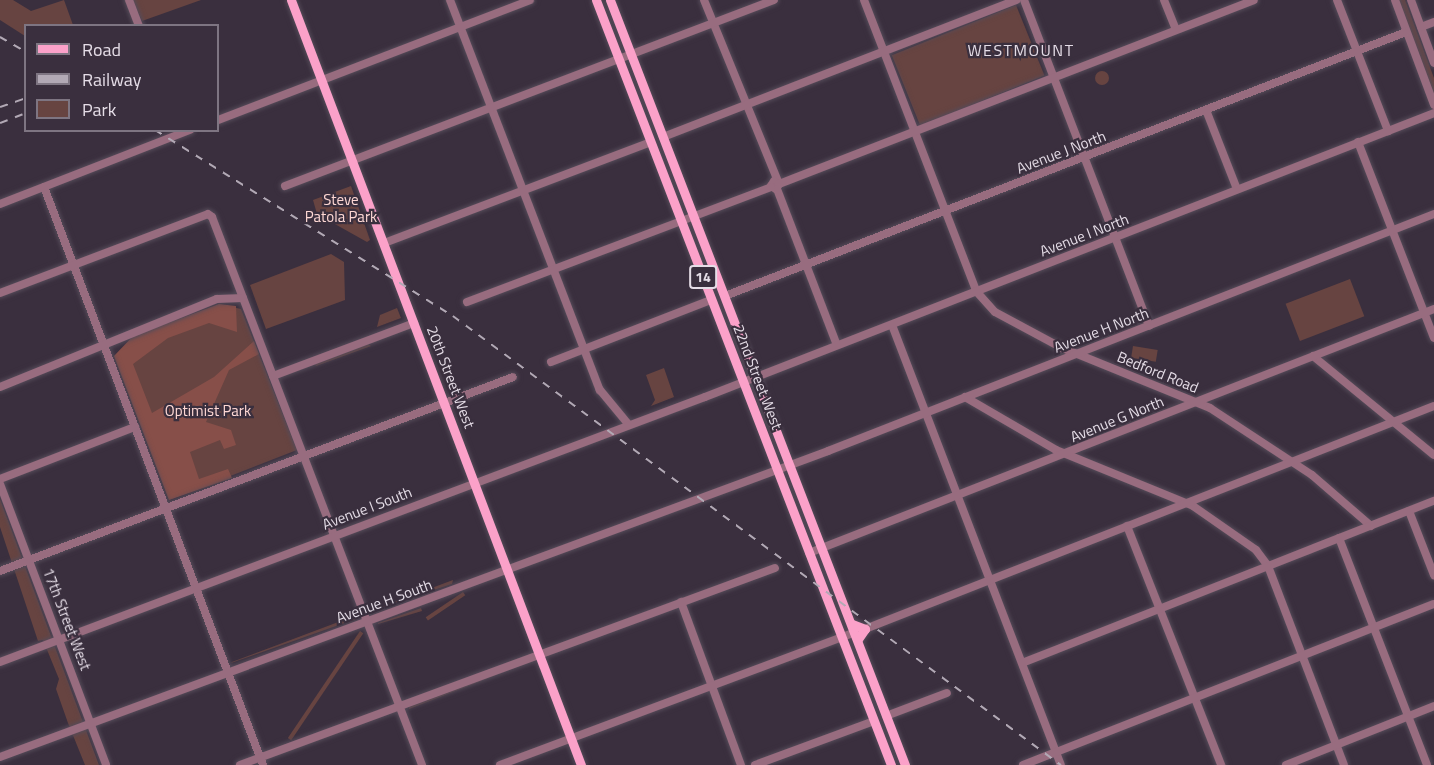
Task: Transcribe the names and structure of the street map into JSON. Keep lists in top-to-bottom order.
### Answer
{
  "streets": {
    "main road": ["14", "20th Street West", "22nd Street West"],
    "street": [
      "Avenue J North",
      "Avenue I North",
      "Avenue H North",
      "Bedford Road",
      "Avenue G North",
      "Avenue I South",
      "Avenue H South",
      "17th Street West"
    ]
  },
  "crossings": [
    ["Avenue J North", "Bedford Road"],
    ["Avenue J North", "22nd Street West"],
    ["Avenue I North", "Bedford Road"],
    ["Avenue I North", "22nd Street West"],
    ["Avenue I North", "Avenue I South"],
    ["Avenue H North", "Bedford Road"],
    ["Avenue H North", "22nd Street West"],
    ["Avenue H North", "Avenue H South"],
    ["Bedford Road", "Avenue G North"],
    ["20th Street West", "Avenue I South"],
    ["20th Street West", "Avenue H South"],
    ["22nd Street West", "Avenue G North"],
    ["22nd Street West", "Avenue I South"],
    ["22nd Street West", "Avenue H South"],
    ["Avenue I South", "17th Street West"],
    ["Avenue H South", "17th Street West"]
  ],
  "districts": ["WESTMOUNT"],
  "parks": ["Steve Patola Park", "Optimist Park"],
  "legend": ["Road", "Railway", "Park"]
}
